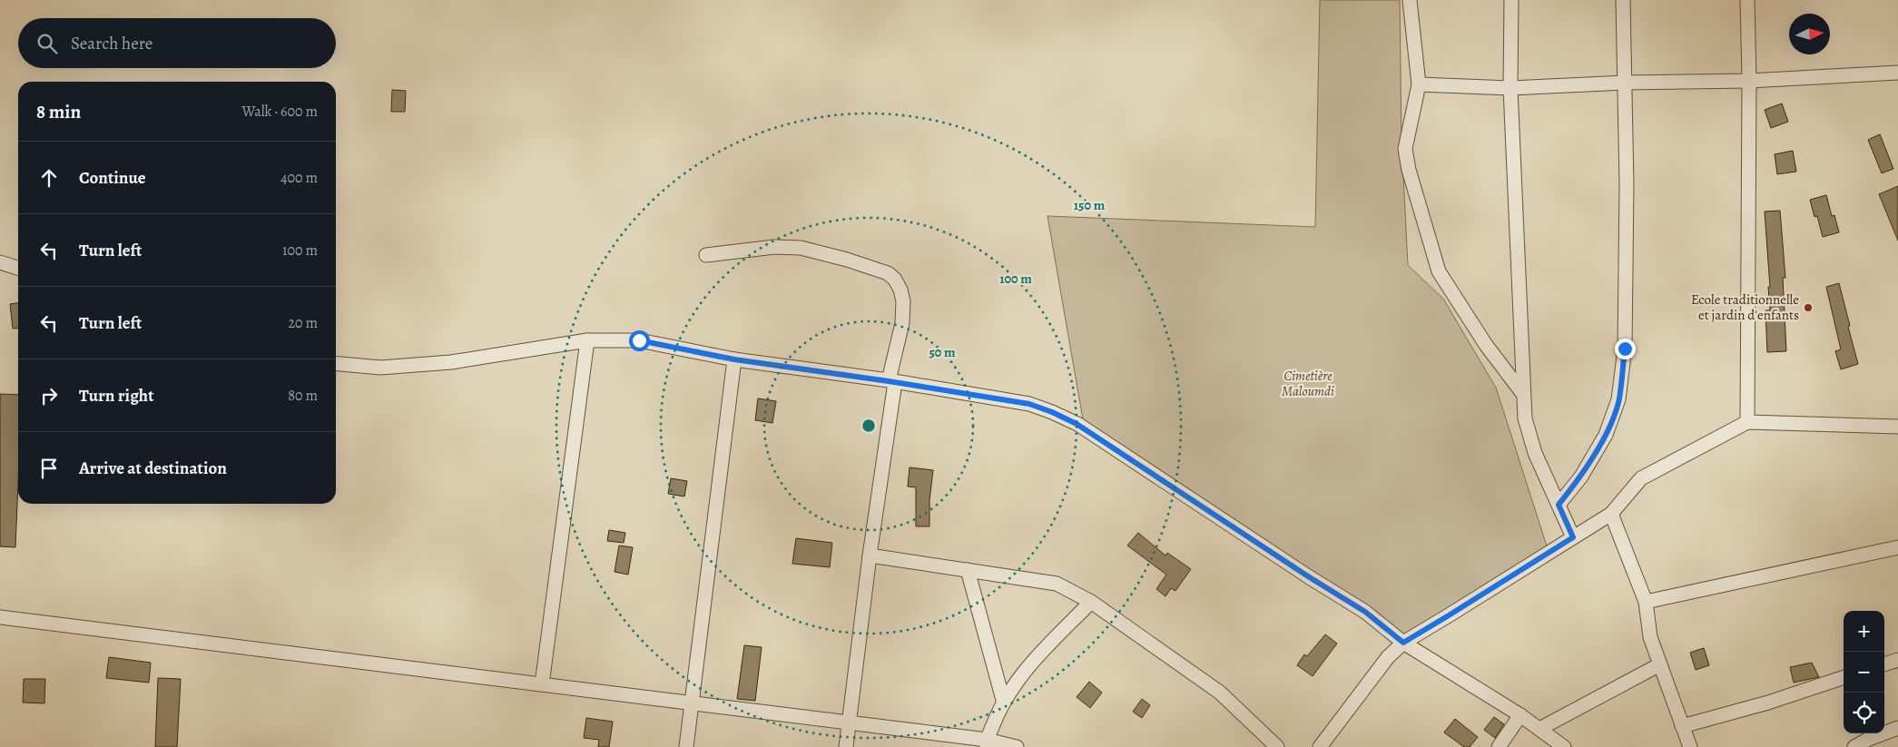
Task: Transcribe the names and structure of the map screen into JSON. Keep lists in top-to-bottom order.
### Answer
{
  "parks": ["Cimetière Maloumdi"],
  "places": ["Ecole traditionnelle et jardin d'enfants"],
  "north": "right",
  "page": {
    "search": "Search here",
    "heading": ["8 min", "Walk · 600 m"],
    "list": [
      ["Continue", "400 m"],
      ["Turn left", "100 m"],
      ["Turn left", "20 m"],
      ["Turn right", "80 m"],
      "Arrive at destination"
    ],
    "map_buttons": ["+", "−"]
  },
  "rings": ["150 m", "100 m", "50 m"]
}
